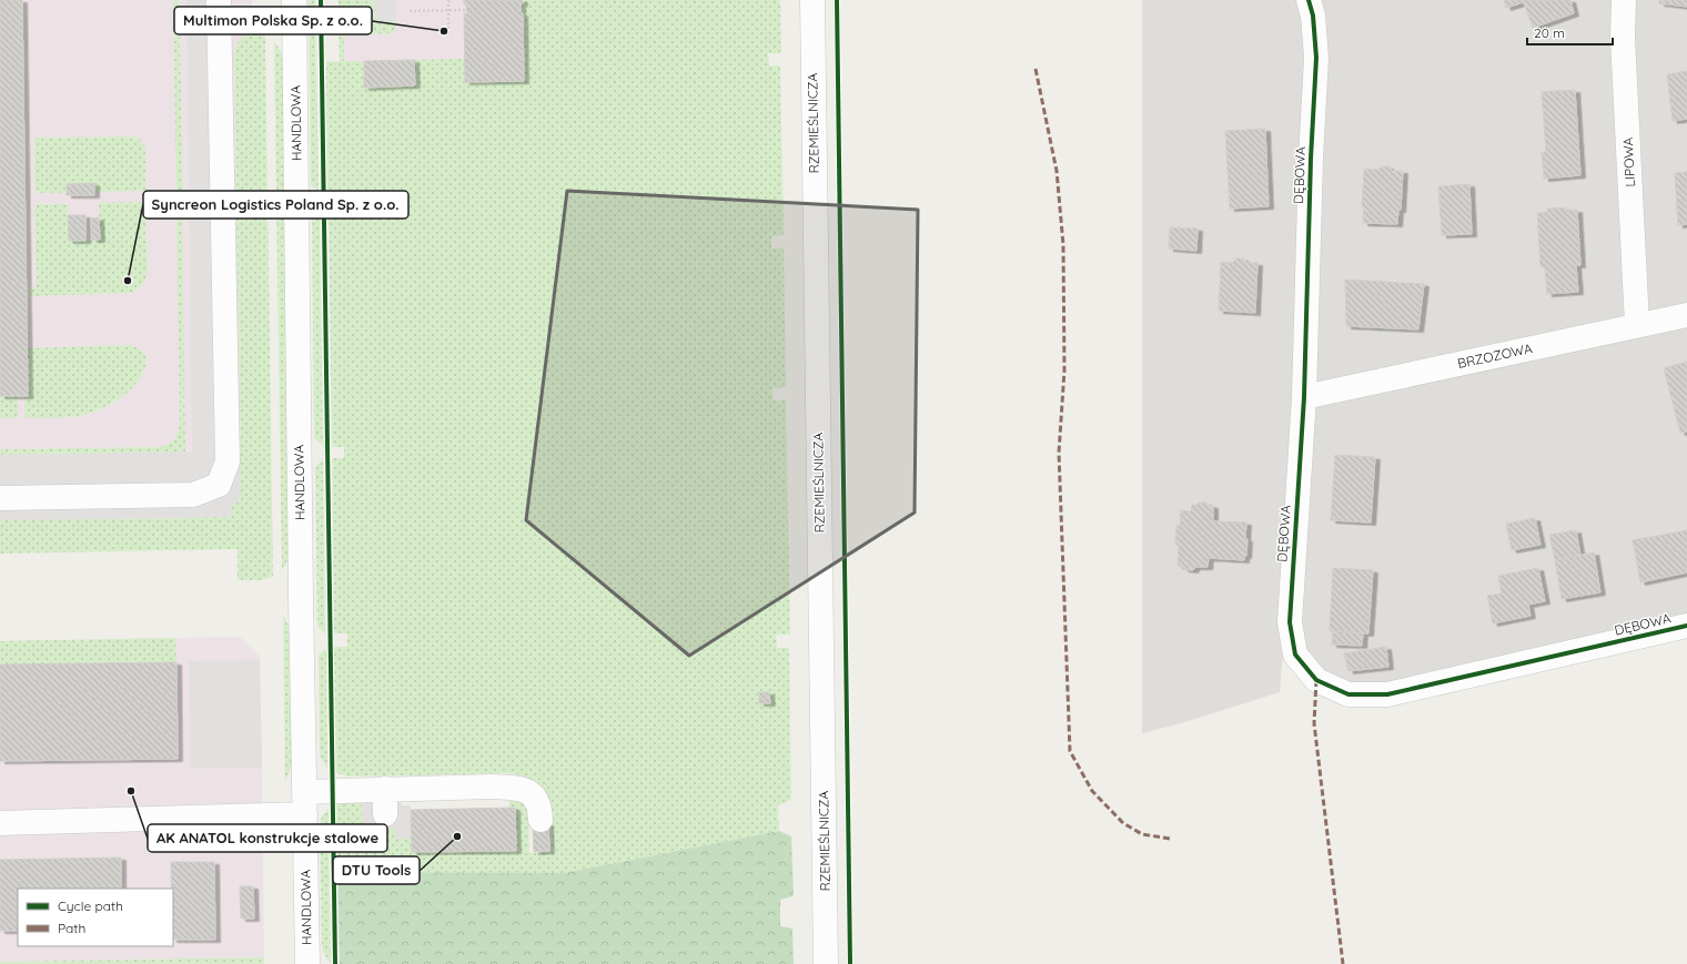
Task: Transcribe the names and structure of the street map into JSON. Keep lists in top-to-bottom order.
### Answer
{
  "streets": {
    "street": [
      "HANDLOWA",
      "RZEMIEŚLNICZA",
      "LIPOWA",
      "DĘBOWA",
      "BRZOZOWA"
    ]
  },
  "crossings": [
    ["LIPOWA", "BRZOZOWA"],
    ["DĘBOWA", "BRZOZOWA"]
  ],
  "places": [
    "Multimon Polska Sp. z o.o.",
    "Syncreon Logistics Poland Sp. z o.o.",
    "AK ANATOL konstrukcje stalowe",
    "DTU Tools"
  ],
  "legend": ["Cycle path", "Path"],
  "scale_bar": "20 m"
}
